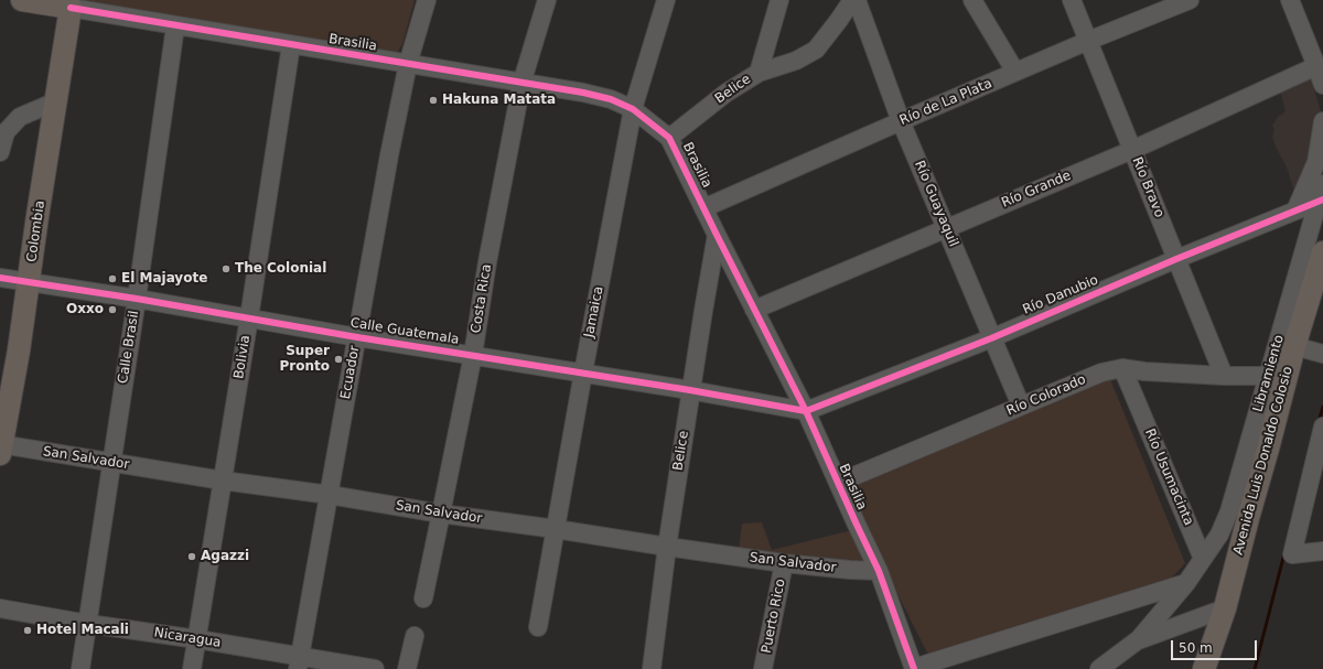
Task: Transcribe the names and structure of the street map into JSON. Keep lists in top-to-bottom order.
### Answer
{
  "streets": {
    "main road": ["Brasilia", "Colombia", "Avenida Luis Donaldo Colosio"],
    "street": [
      "Belice",
      "Río de La Plata",
      "Río Bravo",
      "Río Grande",
      "Río Guayaquil",
      "Río Danubio",
      "Costa Rica",
      "Jamaica",
      "Calle Guatemala",
      "Calle Brasil",
      "Bolivia",
      "Ecuador",
      "Libramiento",
      "Río Colorado",
      "San Salvador",
      "Río Usumacinta",
      "Puerto Rico",
      "Nicaragua"
    ]
  },
  "crossings": [
    ["Brasilia", "Belice"],
    ["Brasilia", "Río de La Plata"],
    ["Brasilia", "Río Grande"],
    ["Brasilia", "Colombia"],
    ["Brasilia", "Río Danubio"],
    ["Brasilia", "Costa Rica"],
    ["Brasilia", "Jamaica"],
    ["Brasilia", "Calle Guatemala"],
    ["Brasilia", "Calle Brasil"],
    ["Brasilia", "Bolivia"],
    ["Brasilia", "Ecuador"],
    ["Brasilia", "Río Colorado"],
    ["Brasilia", "San Salvador"],
    ["Belice", "Calle Guatemala"],
    ["Belice", "San Salvador"],
    ["Río de La Plata", "Río Bravo"],
    ["Río de La Plata", "Río Guayaquil"],
    ["Río Bravo", "Río Grande"],
    ["Río Bravo", "Río Danubio"],
    ["Río Bravo", "Río Colorado"],
    ["Río Grande", "Río Guayaquil"],
    ["Río Guayaquil", "Río Danubio"],
    ["Río Guayaquil", "Río Colorado"],
    ["Colombia", "Calle Guatemala"],
    ["Colombia", "San Salvador"],
    ["Río Danubio", "Calle Guatemala"],
    ["Río Danubio", "Libramiento"],
    ["Costa Rica", "Calle Guatemala"],
    ["Costa Rica", "San Salvador"],
    ["Jamaica", "Calle Guatemala"],
    ["Jamaica", "San Salvador"],
    ["Calle Guatemala", "Calle Brasil"],
    ["Calle Guatemala", "Bolivia"],
    ["Calle Guatemala", "Ecuador"],
    ["Calle Brasil", "San Salvador"],
    ["Calle Brasil", "Nicaragua"],
    ["Bolivia", "San Salvador"],
    ["Bolivia", "Nicaragua"],
    ["Ecuador", "San Salvador"],
    ["Ecuador", "Nicaragua"],
    ["Libramiento", "Río Colorado"],
    ["Libramiento", "Río Usumacinta"],
    ["Río Colorado", "Río Usumacinta"],
    ["San Salvador", "Puerto Rico"]
  ],
  "places": [
    "Hakuna Matata",
    "The Colonial",
    "El Majayote",
    "Oxxo",
    "Super Pronto",
    "Agazzi",
    "Hotel Macali"
  ],
  "scale_bar": "50 m"
}
